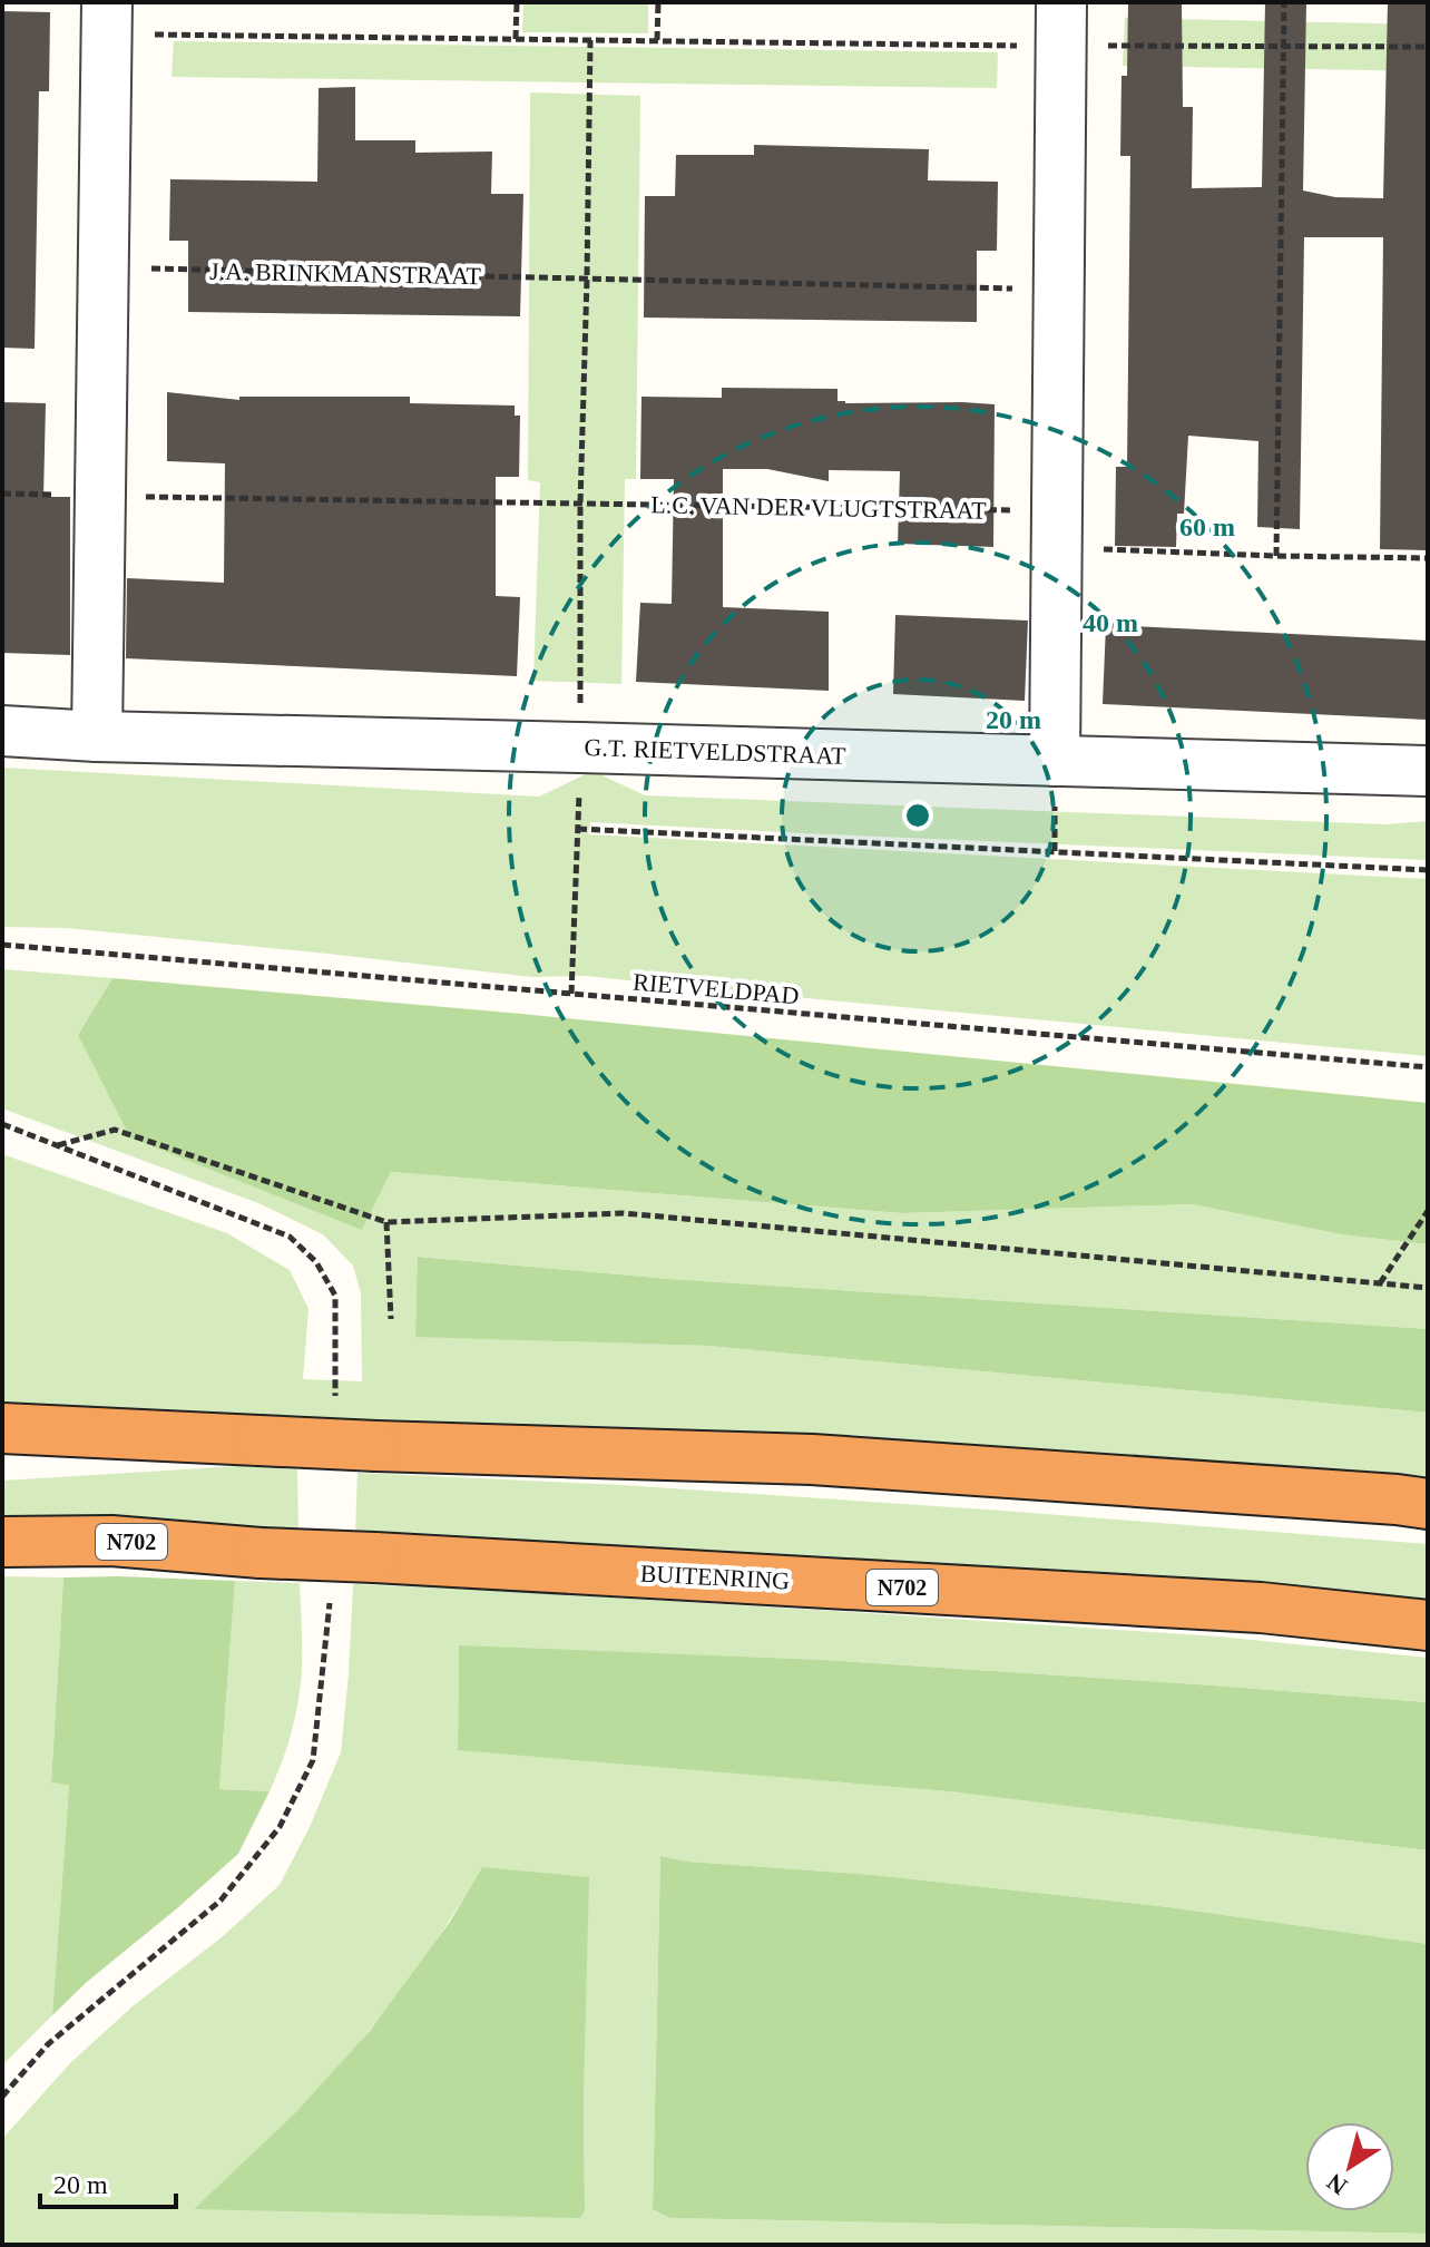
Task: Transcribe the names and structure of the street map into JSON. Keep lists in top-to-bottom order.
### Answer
{
  "streets": {
    "highway": ["N702", "BUITENRING"],
    "street": ["G.T. RIETVELDSTRAAT"],
    "path": ["J.A. BRINKMANSTRAAT", "L.C. VAN DER VLUGTSTRAAT", "RIETVELDPAD"]
  },
  "scale_bar": "20 m",
  "north": "bottom left",
  "rings": ["60 m", "40 m", "20 m"]
}
